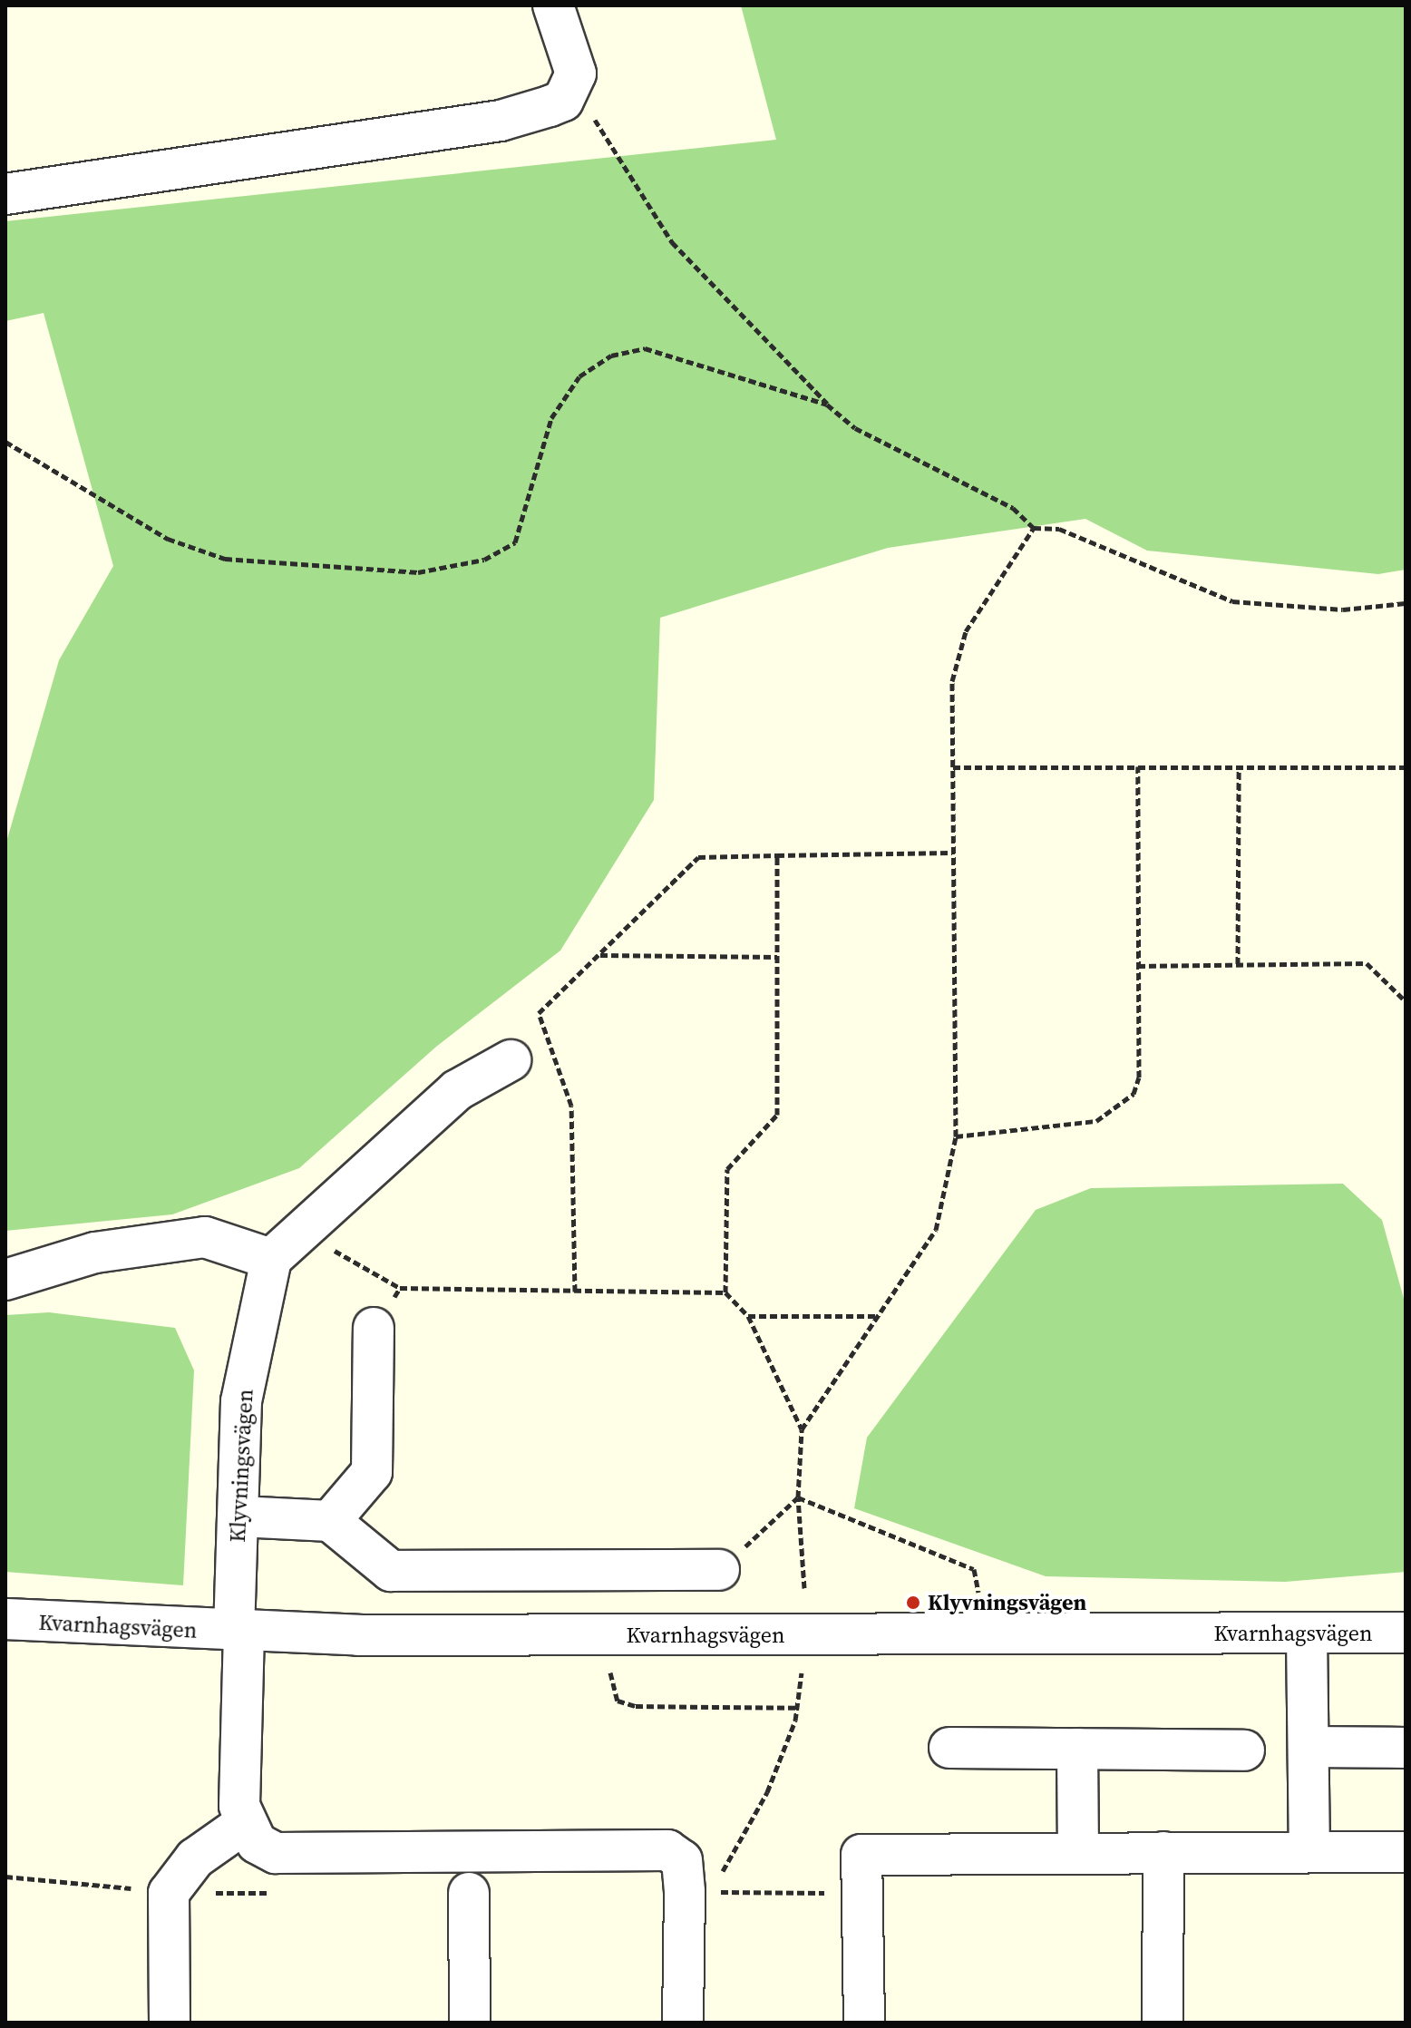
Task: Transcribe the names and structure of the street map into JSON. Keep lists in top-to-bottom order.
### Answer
{
  "streets": {
    "street": ["Klyvningsvägen", "Kvarnhagsvägen"]
  },
  "crossings": [
    ["Klyvningsvägen", "Kvarnhagsvägen"]
  ],
  "places": ["Klyvningsvägen"]
}
